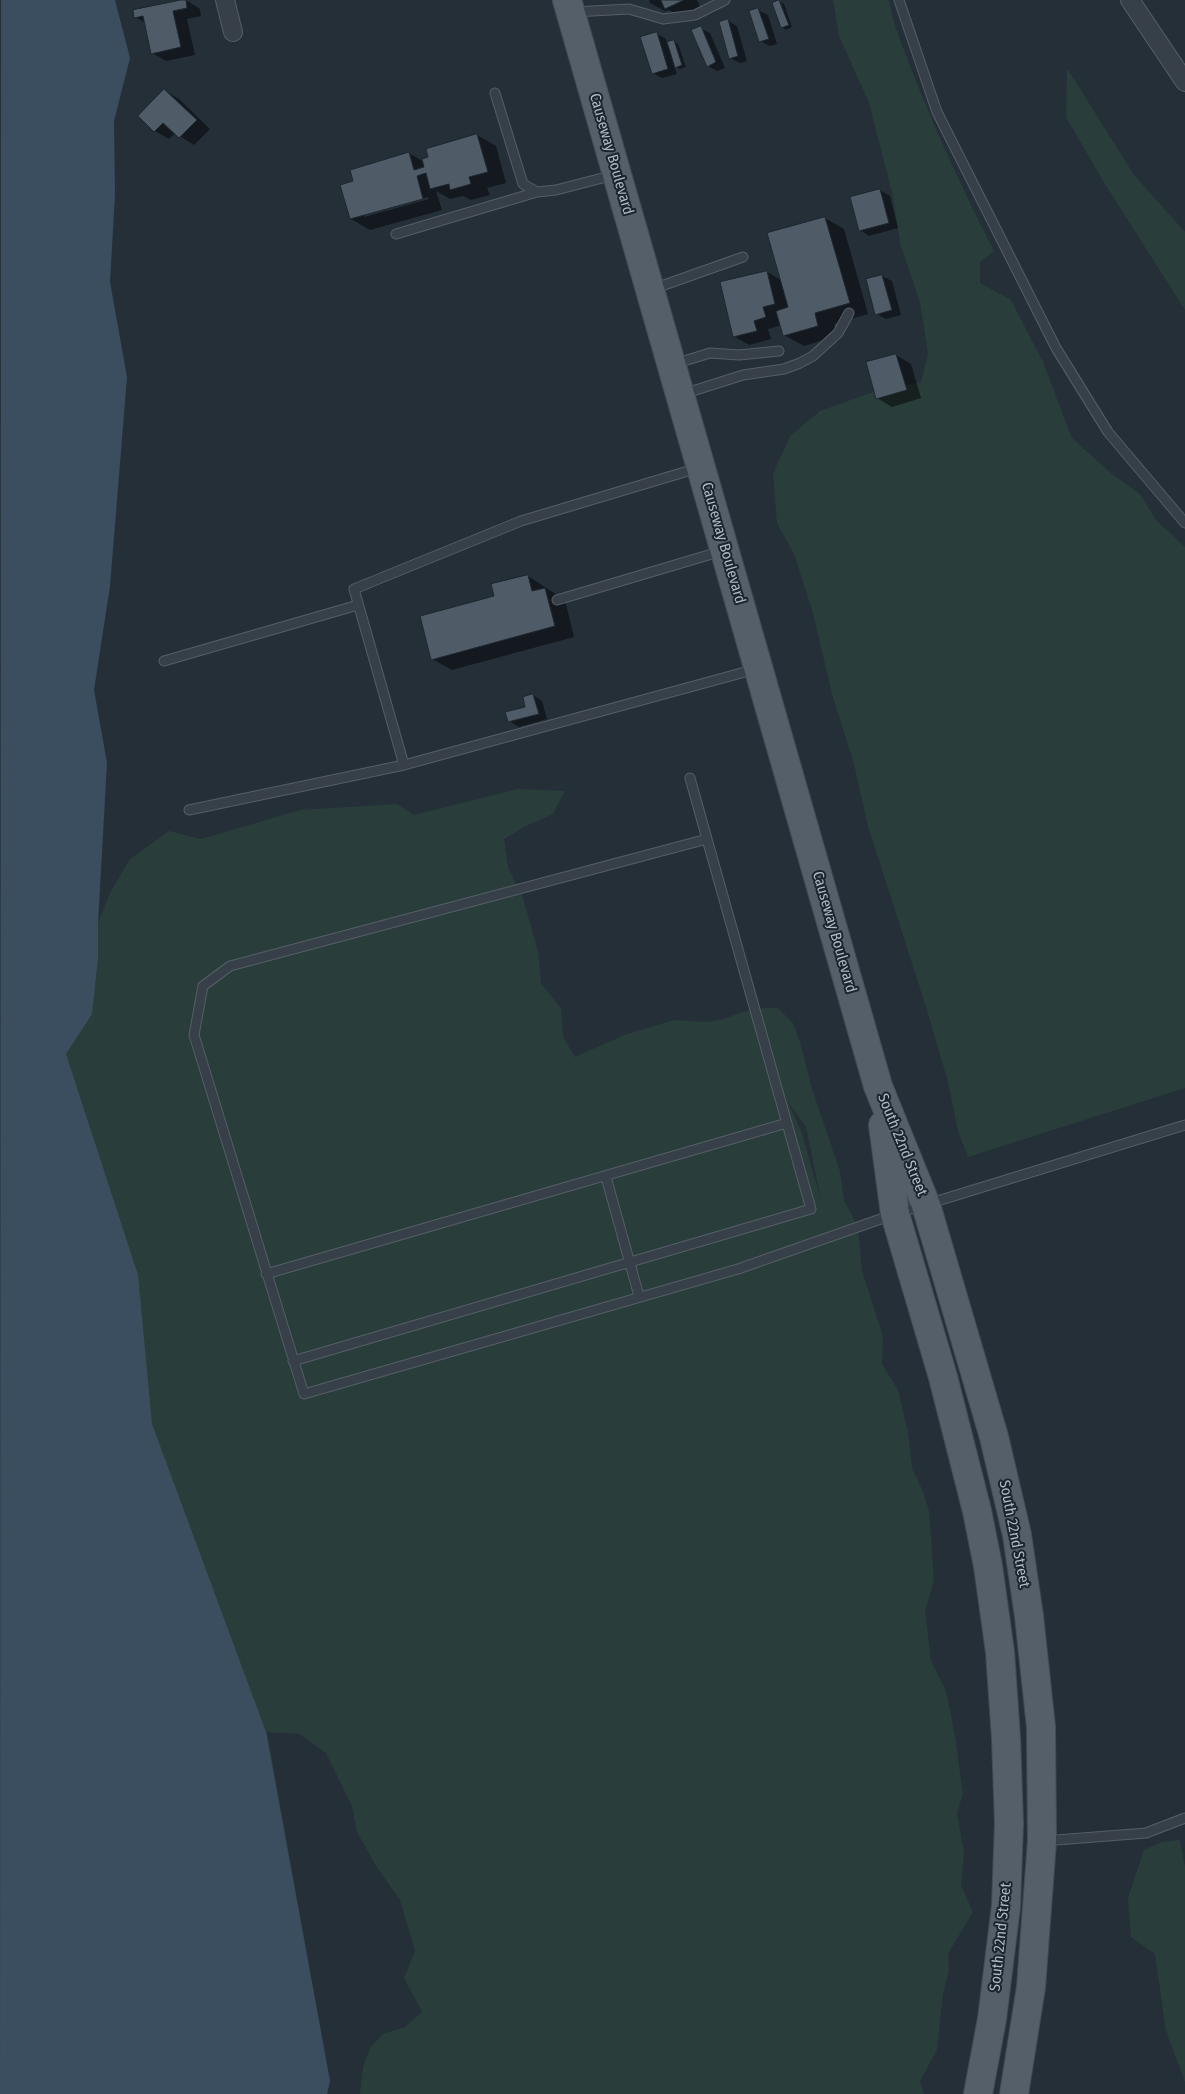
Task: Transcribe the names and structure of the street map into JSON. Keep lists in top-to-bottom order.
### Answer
{
  "streets": {
    "main road": ["Causeway Boulevard", "South 22nd Street"]
  },
  "crossings": [
    ["Causeway Boulevard", "South 22nd Street"]
  ]
}
